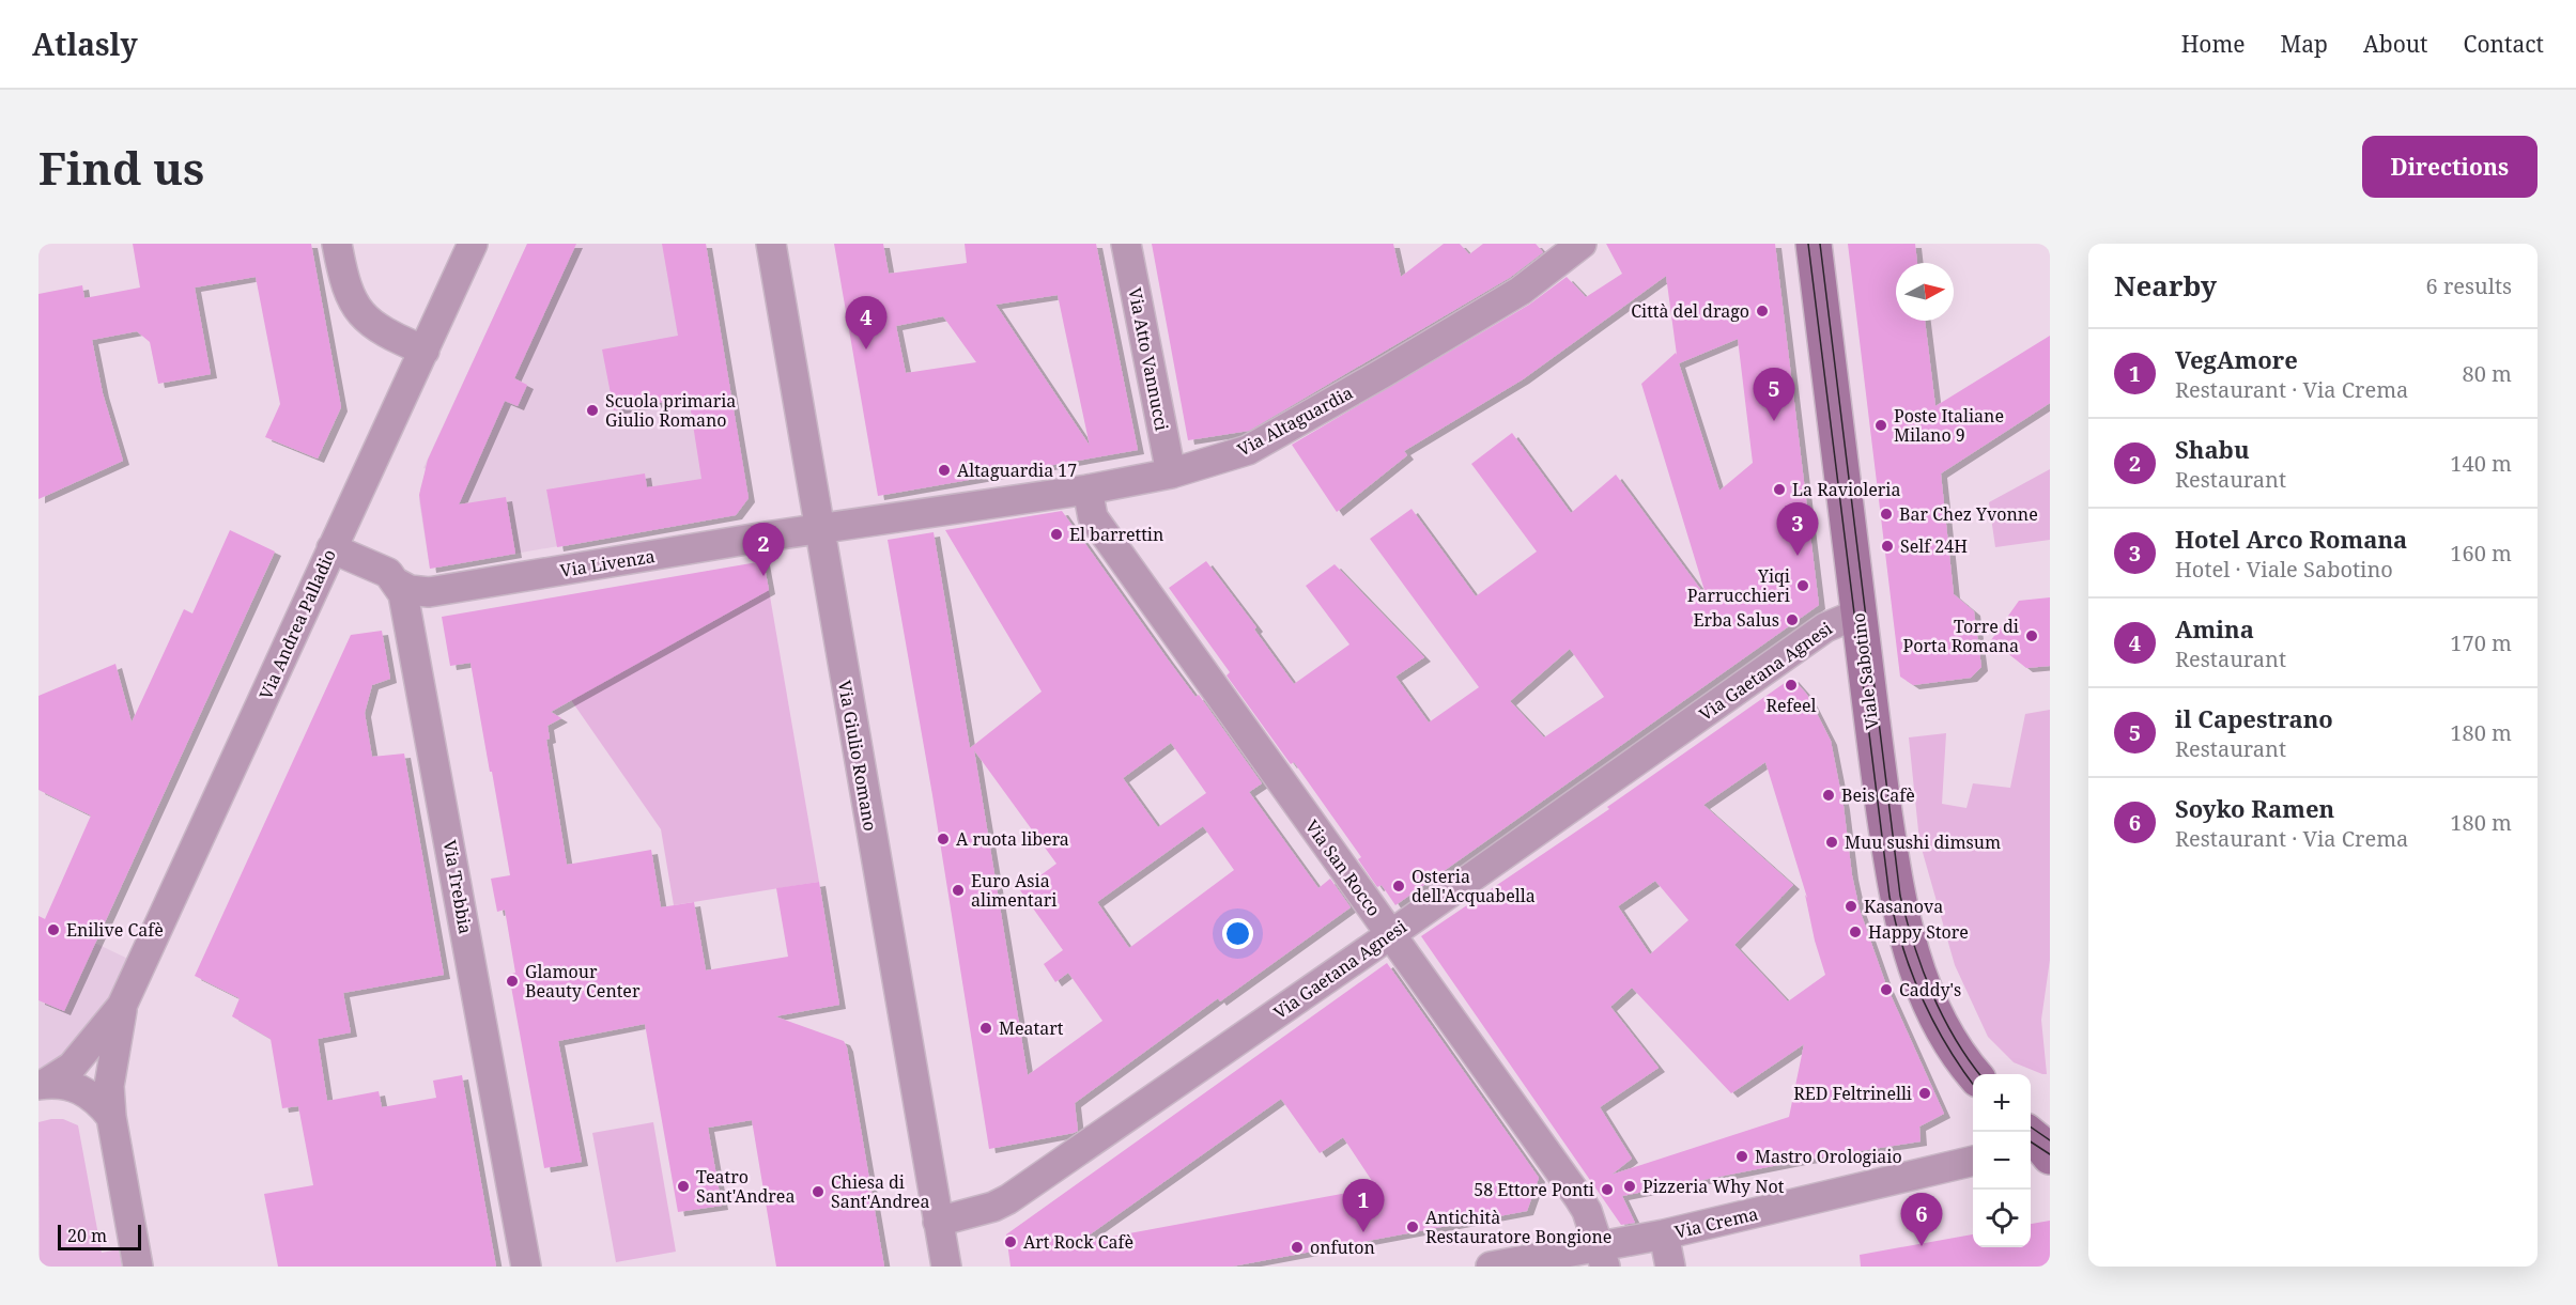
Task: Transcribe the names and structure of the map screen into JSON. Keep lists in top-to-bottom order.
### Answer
{
  "streets": {
    "street": [
      "Via Atto Vannucci",
      "Via Altaguardia",
      "Via Livenza",
      "Via Andrea Palladio",
      "Via Gaetana Agnesi",
      "Viale Sabotino",
      "Via Giulio Romano",
      "Via San Rocco",
      "Via Trebbia",
      "Via Crema"
    ]
  },
  "crossings": [
    ["Via Atto Vannucci", "Via Altaguardia"],
    ["Via Altaguardia", "Via Livenza"],
    ["Via Altaguardia", "Via Giulio Romano"],
    ["Via Altaguardia", "Via San Rocco"],
    ["Via Livenza", "Via Giulio Romano"],
    ["Via Livenza", "Via Trebbia"],
    ["Via Gaetana Agnesi", "Viale Sabotino"],
    ["Via Gaetana Agnesi", "Via Giulio Romano"],
    ["Via Gaetana Agnesi", "Via San Rocco"],
    ["Via San Rocco", "Via Crema"]
  ],
  "places": [
    "Città del drago",
    "Scuola primaria Giulio Romano",
    "Poste Italiane Milano 9",
    "Altaguardia 17",
    "La Ravioleria",
    "Bar Chez Yvonne",
    "El barrettin",
    "Self 24H",
    "Yiqi Parrucchieri",
    "Erba Salus",
    "Torre di Porta Romana",
    "Refeel",
    "Beis Cafè",
    "A ruota libera",
    "Muu sushi dimsum",
    "Osteria dell'Acquabella",
    "Euro Asia alimentari",
    "Kasanova",
    "Enilive Cafè",
    "Happy Store",
    "Glamour Beauty Center",
    "Caddy's",
    "Meatart",
    "RED Feltrinelli",
    "Mastro Orologiaio",
    "Teatro Sant'Andrea",
    "Pizzeria Why Not",
    "58 Ettore Ponti",
    "Chiesa di Sant'Andrea",
    "Antichità Restauratore Bongione",
    "Art Rock Cafè",
    "onfuton"
  ],
  "scale_bar": "20 m",
  "north": "right",
  "page": {
    "header": "Atlasly",
    "nav": [
      "Home",
      "Map",
      "About",
      "Contact"
    ],
    "buttons": "Directions",
    "title": "Find us",
    "heading": ["Nearby", "6 results"],
    "pins": [
      "4",
      "5",
      "3",
      "2",
      "1",
      "6"
    ],
    "list": [
      {
        "mark": "1",
        "name": "VegAmore",
        "note": "Restaurant · Via Crema",
        "value": "80 m"
      },
      {
        "mark": "2",
        "name": "Shabu",
        "note": "Restaurant",
        "value": "140 m"
      },
      {
        "mark": "3",
        "name": "Hotel Arco Romana",
        "note": "Hotel · Viale Sabotino",
        "value": "160 m"
      },
      {
        "mark": "4",
        "name": "Amina",
        "note": "Restaurant",
        "value": "170 m"
      },
      {
        "mark": "5",
        "name": "il Capestrano",
        "note": "Restaurant",
        "value": "180 m"
      },
      {
        "mark": "6",
        "name": "Soyko Ramen",
        "note": "Restaurant · Via Crema",
        "value": "180 m"
      }
    ],
    "map_buttons": ["+", "−"],
    "scale": "20 m"
  }
}
